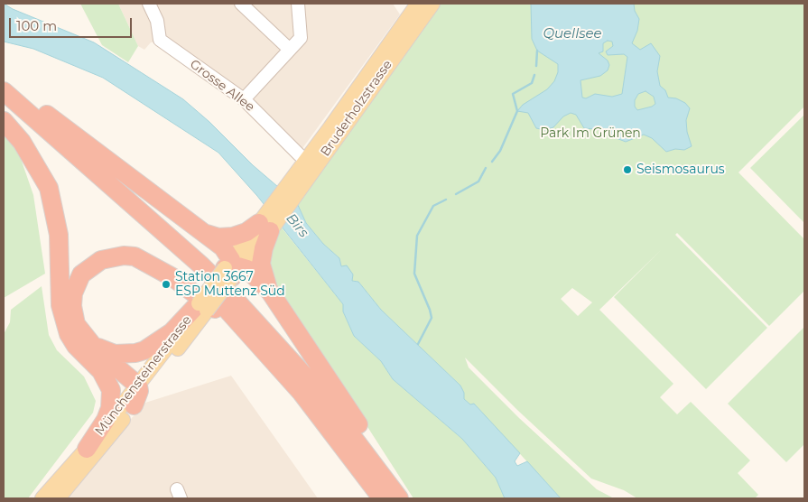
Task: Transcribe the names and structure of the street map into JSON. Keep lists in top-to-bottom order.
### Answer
{
  "streets": {
    "main road": ["Bruderholzstrasse", "Münchensteinerstrasse"],
    "street": ["Grosse Allee"]
  },
  "water": ["Quellsee", "Birs"],
  "parks": ["Park Im Grünen"],
  "places": ["Seismosaurus", "Station 3667 ESP Muttenz Süd"],
  "scale_bar": "100 m"
}
